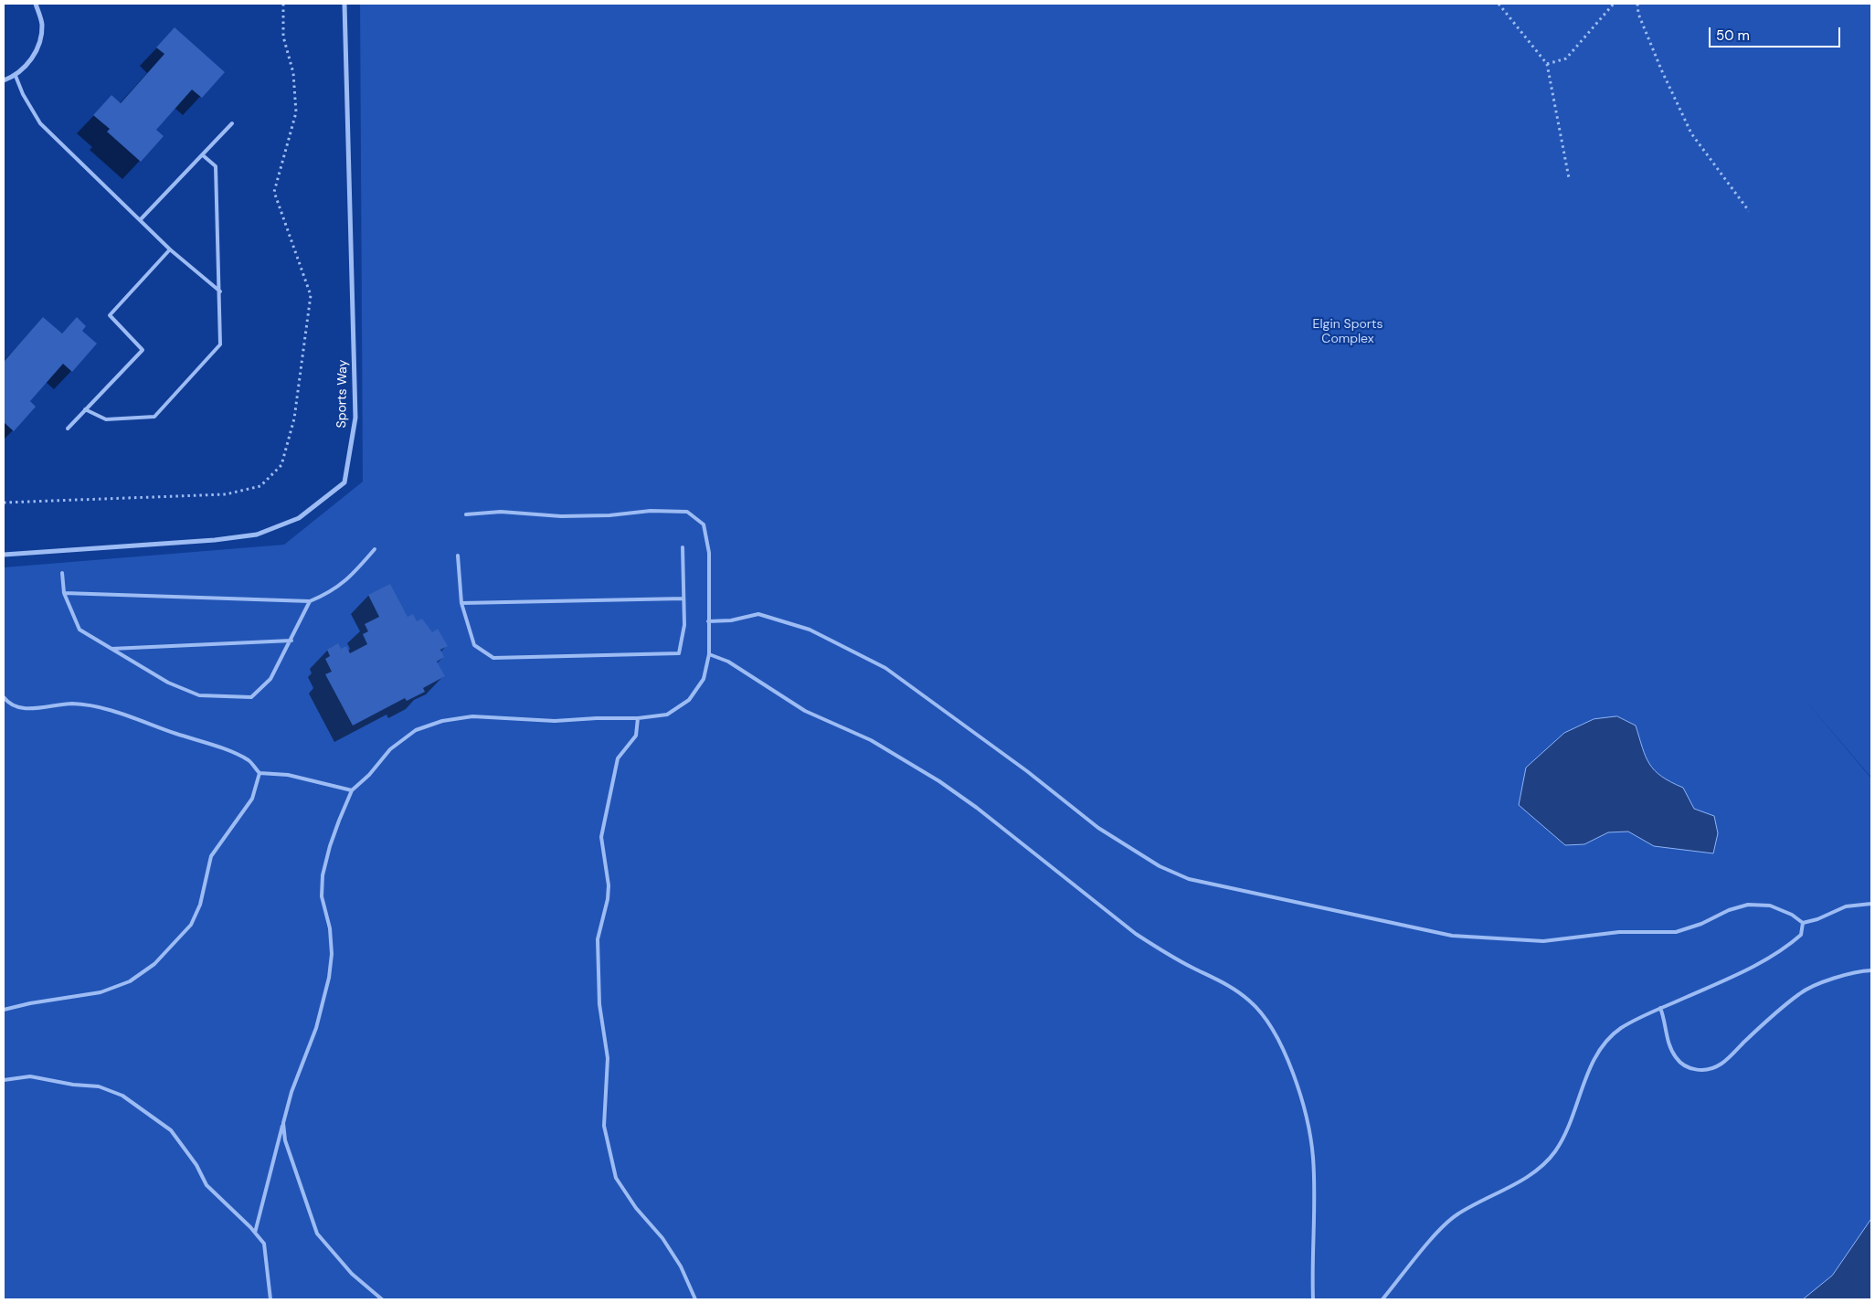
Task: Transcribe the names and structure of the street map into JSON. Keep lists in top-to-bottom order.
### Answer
{
  "streets": {
    "street": ["Sports Way"]
  },
  "parks": ["Elgin Sports Complex"],
  "scale_bar": "50 m"
}
